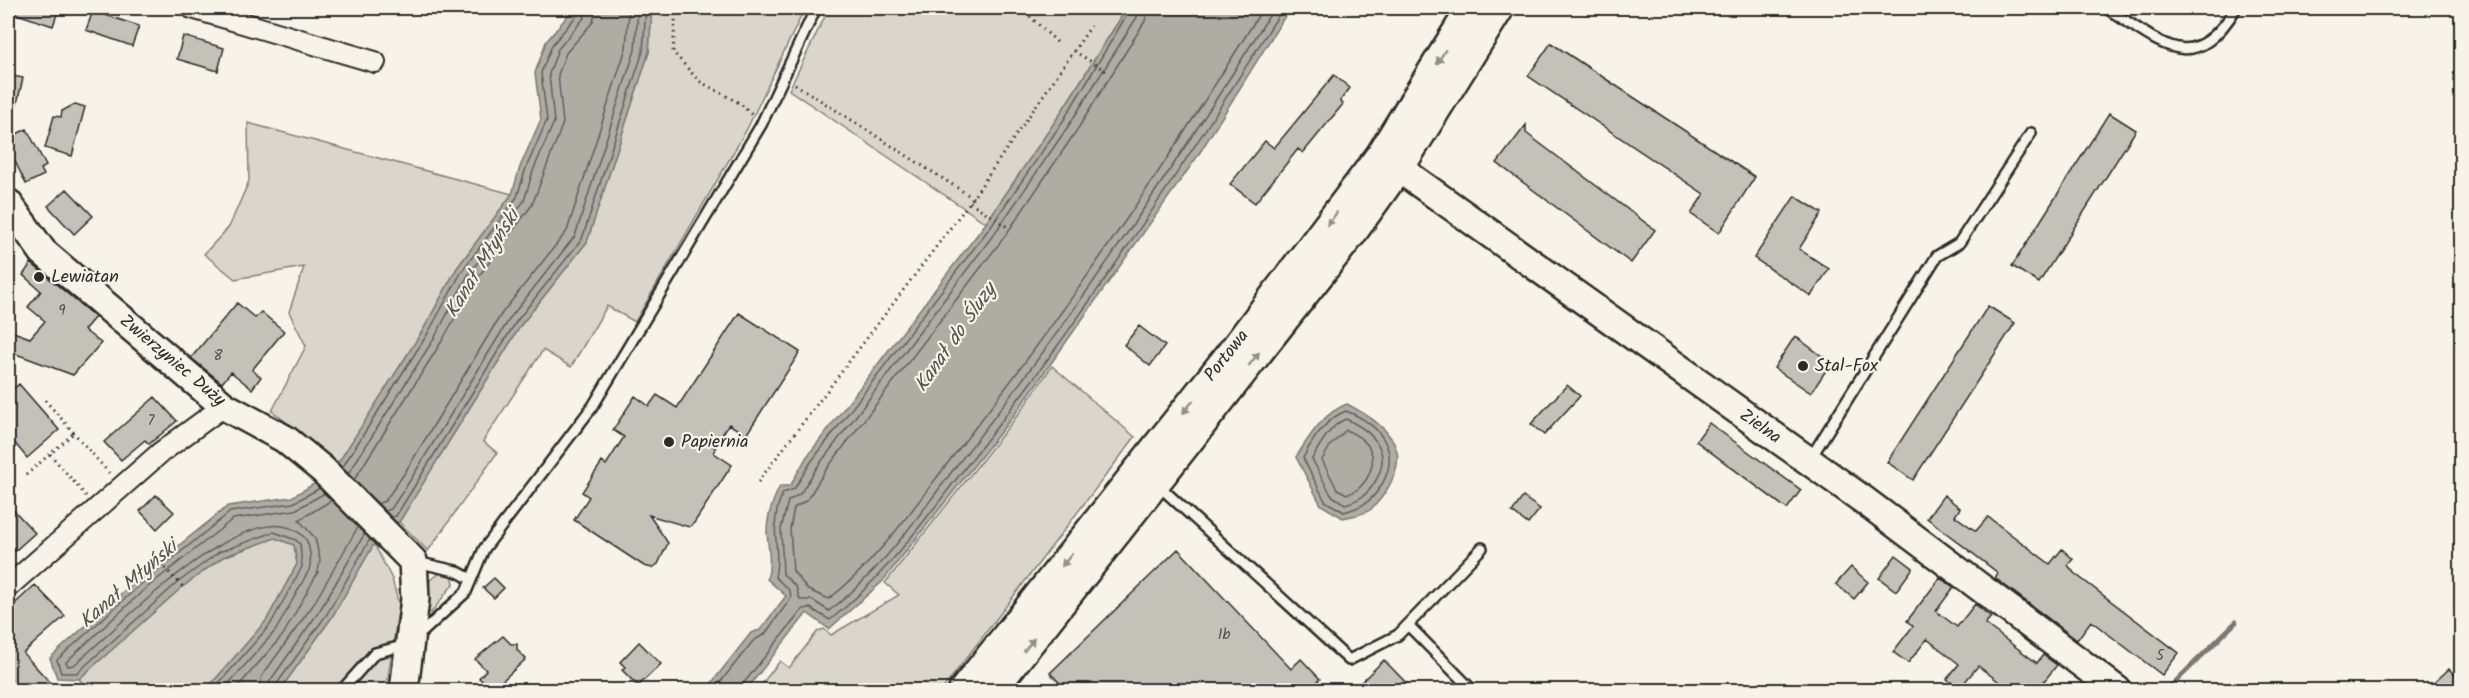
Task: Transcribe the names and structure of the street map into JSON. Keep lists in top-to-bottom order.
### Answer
{
  "streets": {
    "street": ["Portowa", "Zwierzyniec Duży", "Zielna"]
  },
  "crossings": [
    ["Portowa", "Zielna"]
  ],
  "water": ["Kanał Młyński", "Kanał do Śluzy"],
  "places": ["Lewiatan", "Stal-Fox", "Papiernia"],
  "house_numbers": [
    "9",
    "8",
    "7",
    "1b",
    "5"
  ]
}
